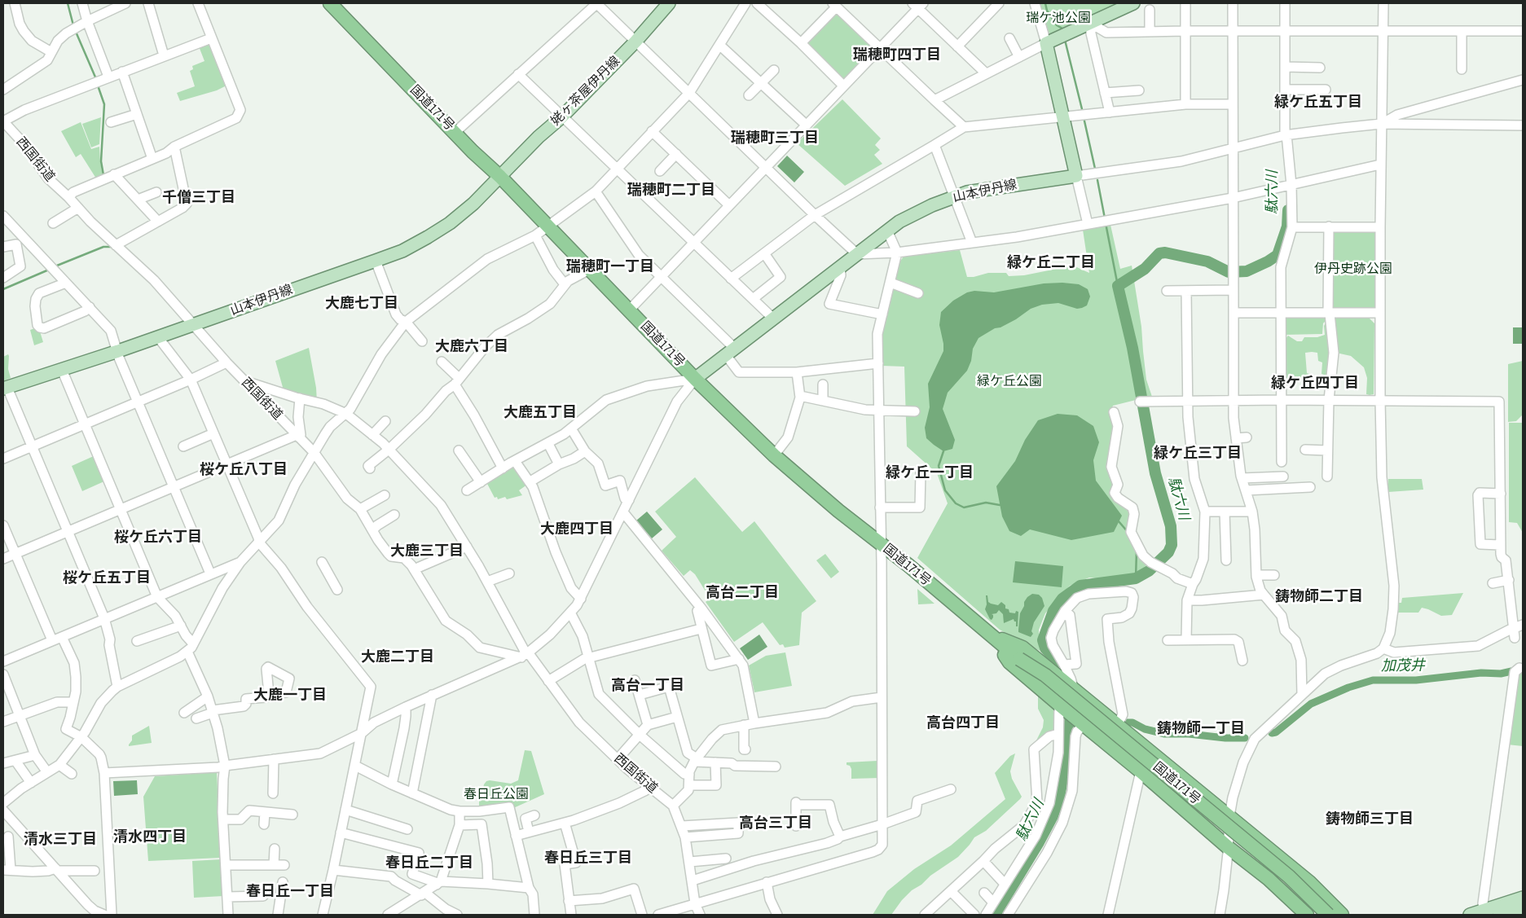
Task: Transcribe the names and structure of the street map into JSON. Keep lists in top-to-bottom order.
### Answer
{
  "streets": {
    "highway": ["国道171号"],
    "main road": ["姥ヶ茶屋伊丹線", "山本伊丹線"],
    "street": ["西国街道"]
  },
  "crossings": [
    ["姥ヶ茶屋伊丹線", "国道171号"],
    ["姥ヶ茶屋伊丹線", "山本伊丹線"],
    ["国道171号", "山本伊丹線"],
    ["西国街道", "山本伊丹線"]
  ],
  "districts": [
    "瑞穂町四丁目",
    "緑ケ丘五丁目",
    "瑞穂町三丁目",
    "瑞穂町二丁目",
    "千僧三丁目",
    "緑ケ丘二丁目",
    "瑞穂町一丁目",
    "大鹿七丁目",
    "大鹿六丁目",
    "緑ケ丘四丁目",
    "大鹿五丁目",
    "緑ケ丘三丁目",
    "桜ケ丘八丁目",
    "緑ケ丘一丁目",
    "大鹿四丁目",
    "桜ケ丘六丁目",
    "大鹿三丁目",
    "桜ケ丘五丁目",
    "高台二丁目",
    "鋳物師二丁目",
    "大鹿二丁目",
    "高台一丁目",
    "大鹿一丁目",
    "高台四丁目",
    "鋳物師一丁目",
    "鋳物師三丁目",
    "高台三丁目",
    "清水四丁目",
    "清水三丁目",
    "春日丘三丁目",
    "春日丘二丁目",
    "春日丘一丁目"
  ],
  "water": ["駄六川", "加茂井"],
  "parks": [
    "瑞ケ池公園",
    "伊丹史跡公園",
    "緑ケ丘公園",
    "春日丘公園"
  ]
}
